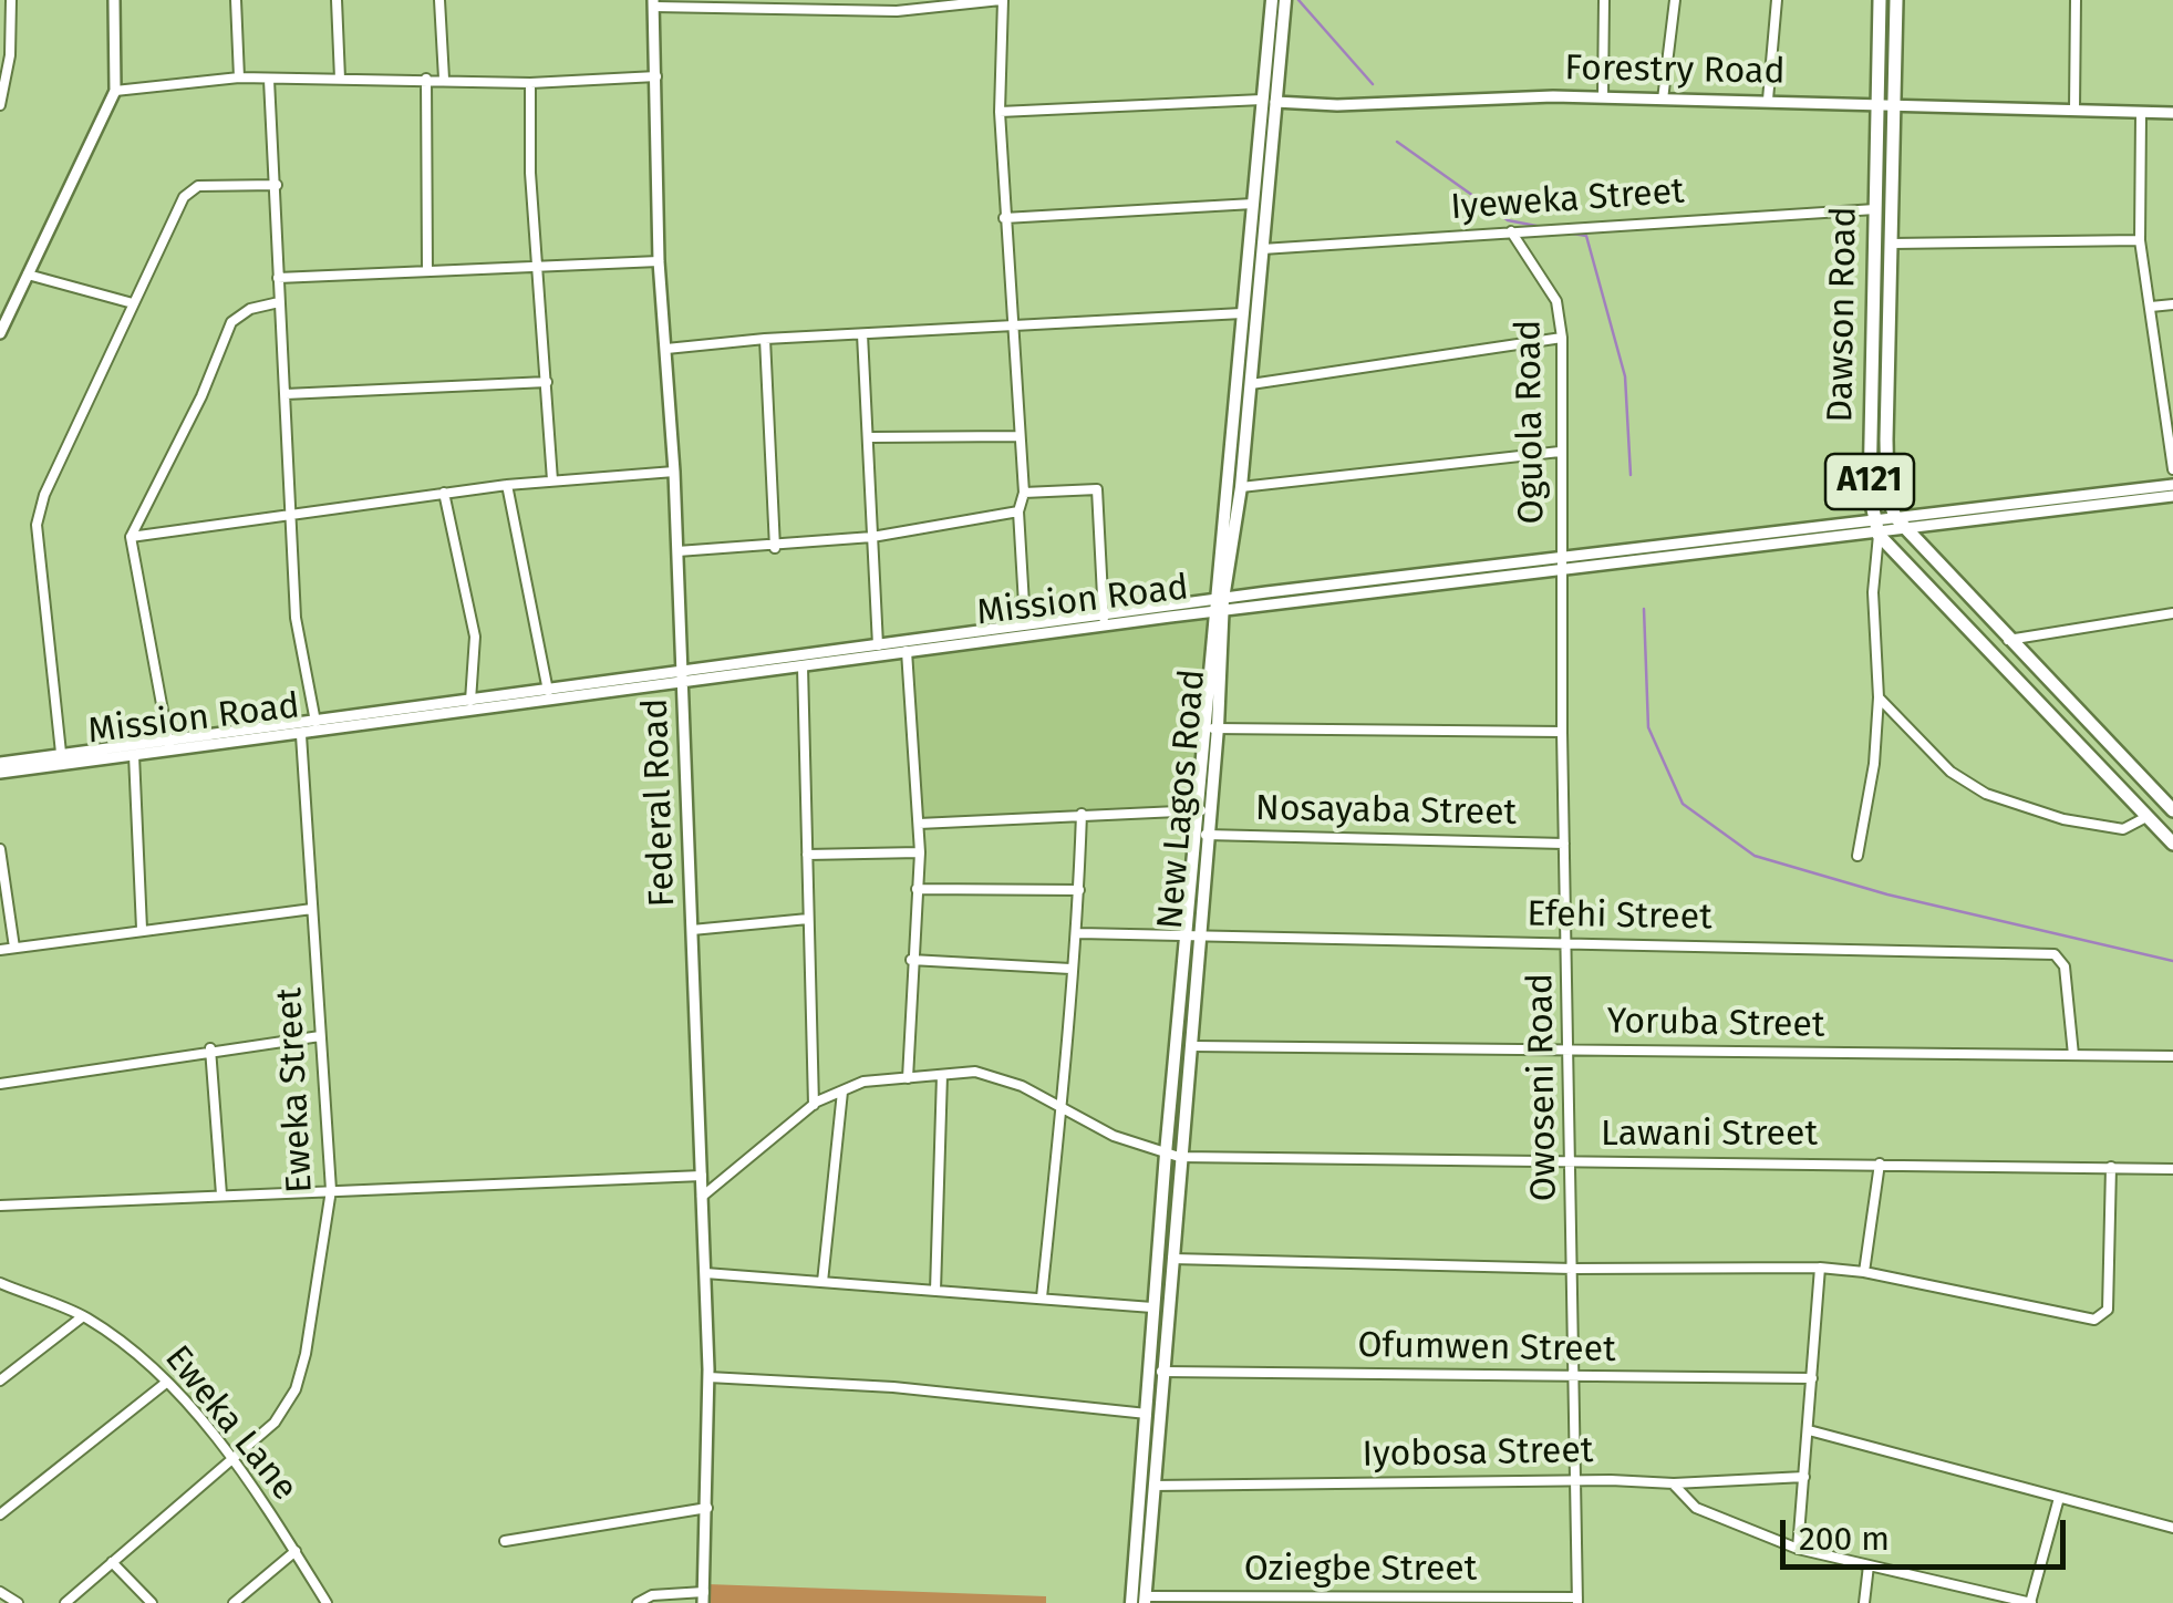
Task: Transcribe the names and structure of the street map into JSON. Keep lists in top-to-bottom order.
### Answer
{
  "streets": {
    "highway": ["Dawson Road", "A121"],
    "main road": ["New Lagos Road"],
    "street": [
      "Forestry Road",
      "Iyeweka Street",
      "Oguola Road",
      "Mission Road",
      "Federal Road",
      "Nosayaba Street",
      "Efehi Street",
      "Yoruba Street",
      "Owoseni Road",
      "Eweka Street",
      "Lawani Street",
      "Ofumwen Street",
      "Eweka Lane",
      "Iyobosa Street",
      "Oziegbe Street"
    ]
  },
  "crossings": [
    ["Forestry Road", "Dawson Road"],
    ["Forestry Road", "New Lagos Road"],
    ["Iyeweka Street", "Dawson Road"],
    ["Iyeweka Street", "Oguola Road"],
    ["Iyeweka Street", "New Lagos Road"],
    ["Dawson Road", "A121"],
    ["Dawson Road", "Mission Road"],
    ["Oguola Road", "Mission Road"],
    ["Oguola Road", "Owoseni Road"],
    ["A121", "Mission Road"],
    ["Mission Road", "New Lagos Road"],
    ["Mission Road", "Federal Road"],
    ["Mission Road", "Owoseni Road"],
    ["Mission Road", "Eweka Street"],
    ["New Lagos Road", "Nosayaba Street"],
    ["New Lagos Road", "Efehi Street"],
    ["New Lagos Road", "Yoruba Street"],
    ["New Lagos Road", "Lawani Street"],
    ["New Lagos Road", "Ofumwen Street"],
    ["New Lagos Road", "Iyobosa Street"],
    ["New Lagos Road", "Oziegbe Street"],
    ["Federal Road", "Lawani Street"],
    ["Nosayaba Street", "Owoseni Road"],
    ["Efehi Street", "Yoruba Street"],
    ["Efehi Street", "Owoseni Road"],
    ["Yoruba Street", "Owoseni Road"],
    ["Owoseni Road", "Lawani Street"],
    ["Owoseni Road", "Ofumwen Street"],
    ["Owoseni Road", "Iyobosa Street"],
    ["Owoseni Road", "Oziegbe Street"],
    ["Eweka Street", "Eweka Lane"]
  ],
  "scale_bar": "200 m"
}
